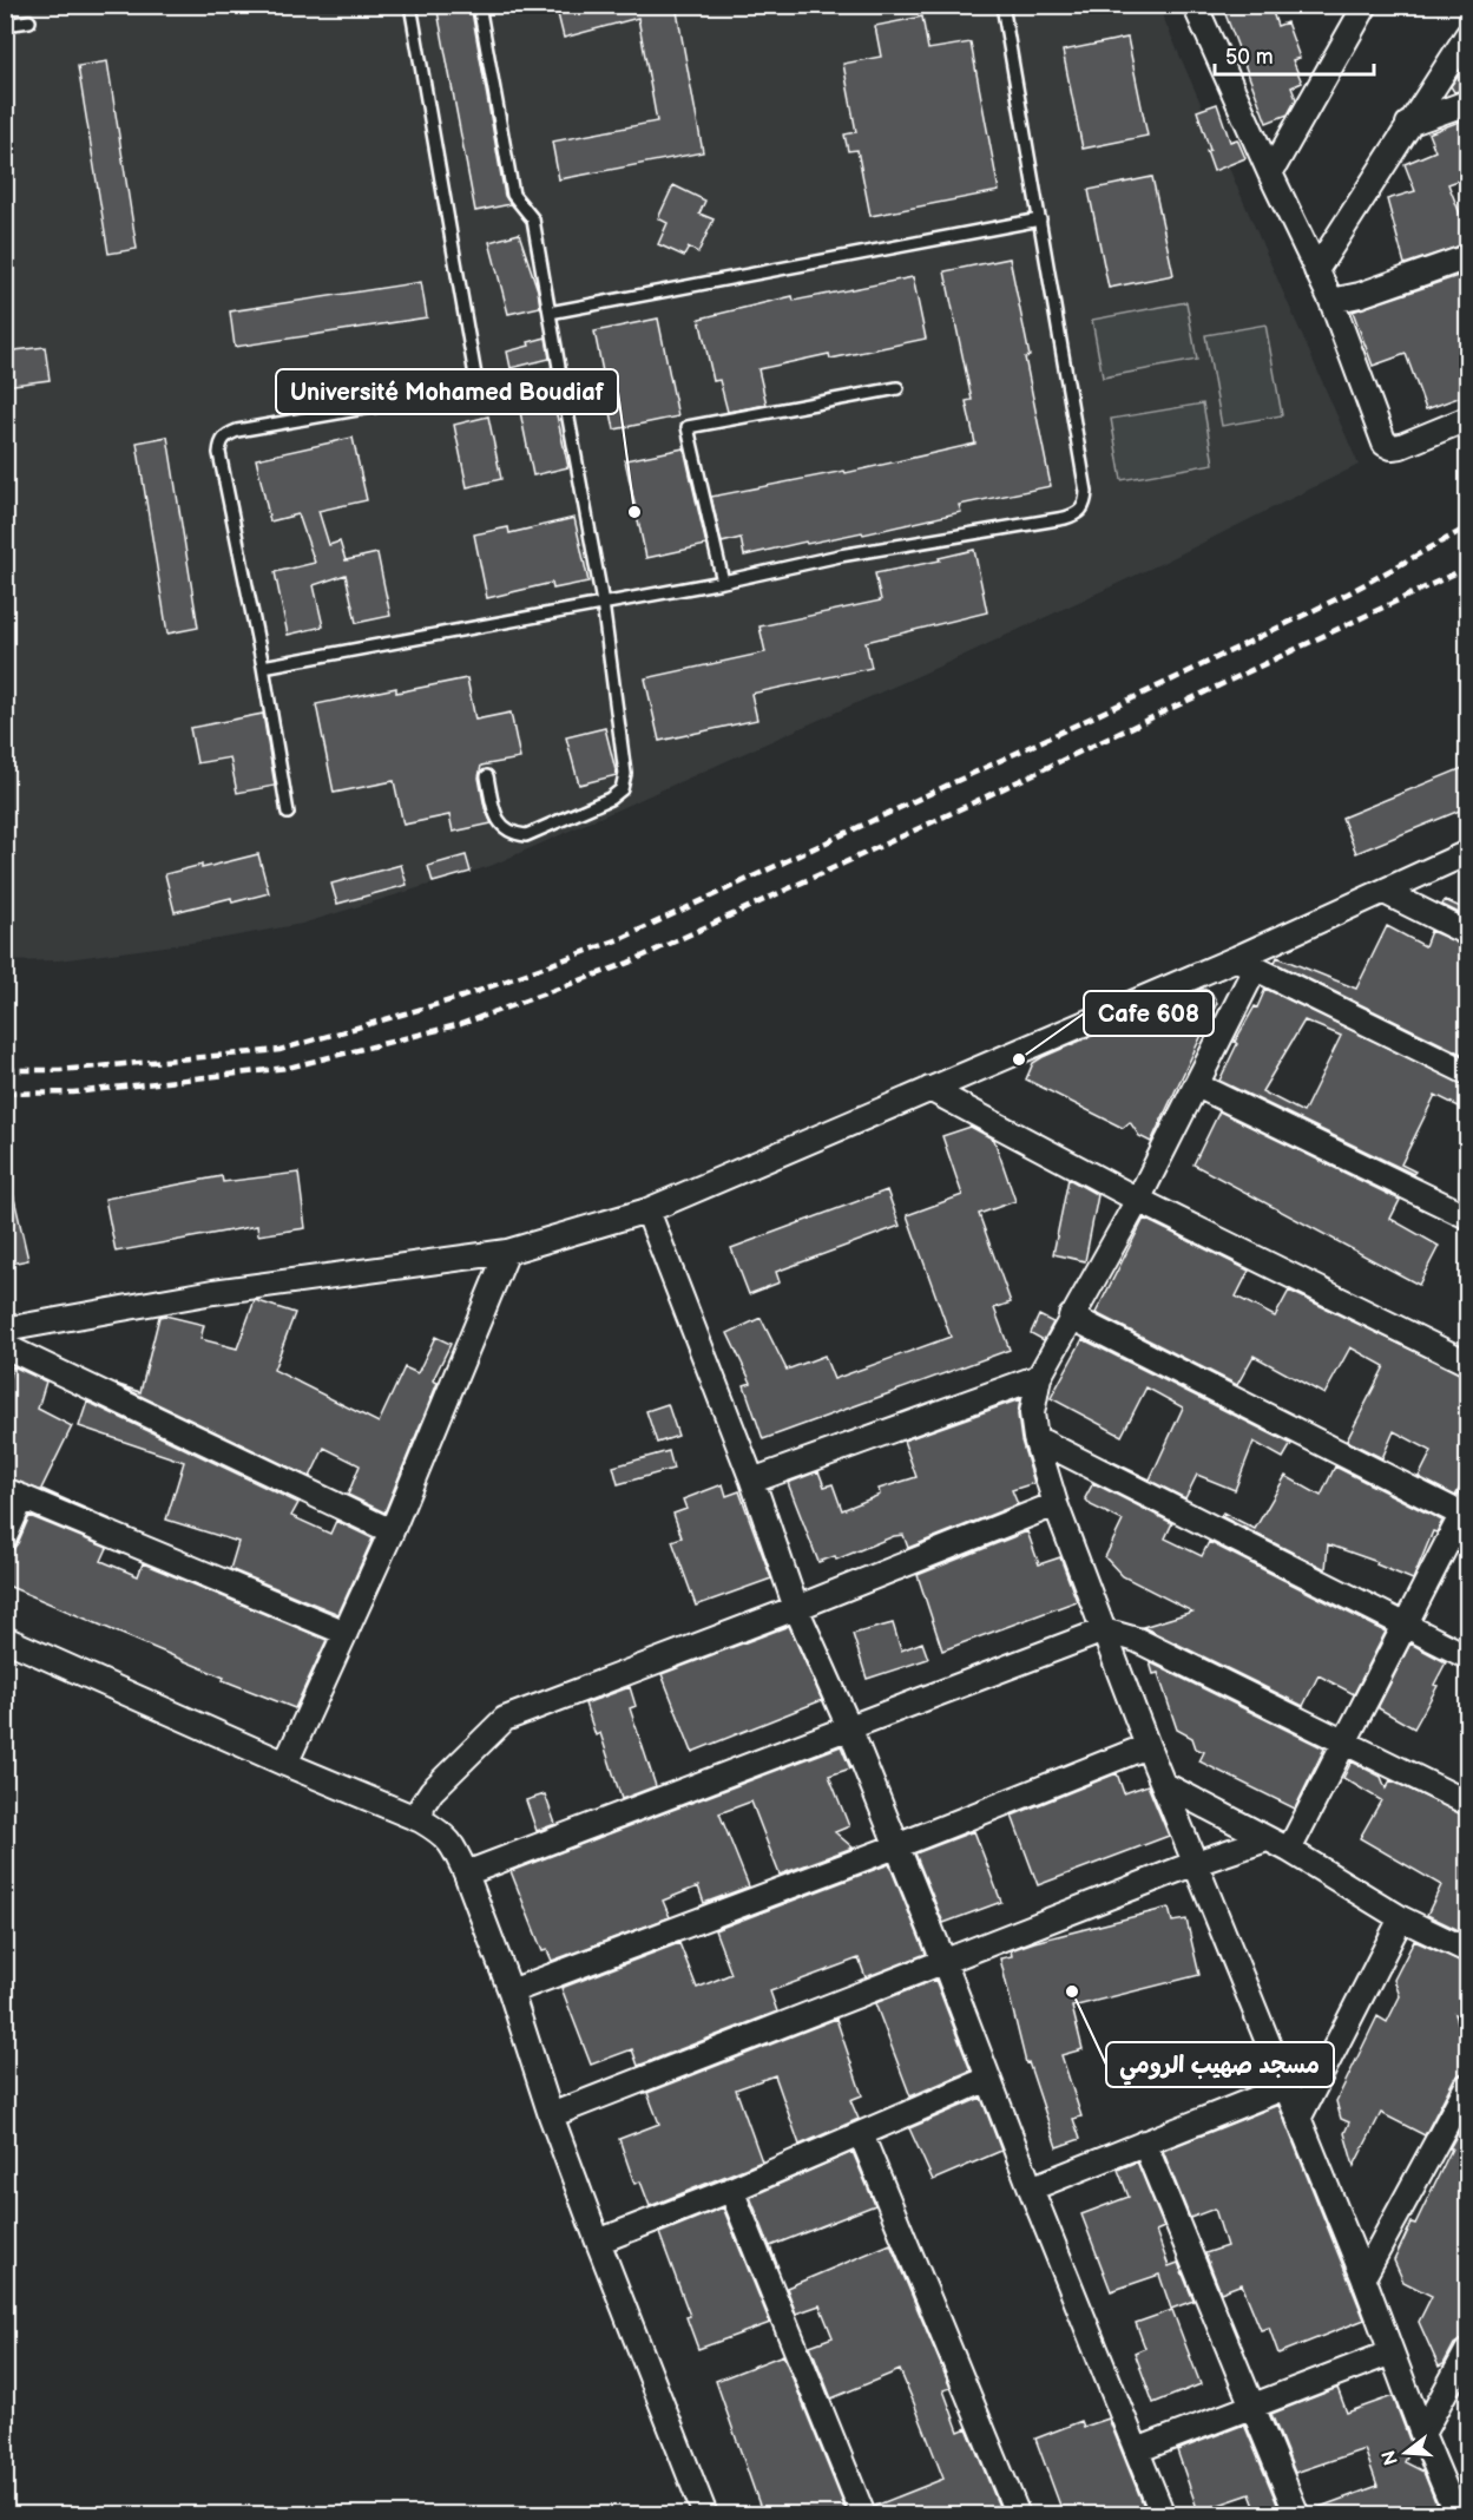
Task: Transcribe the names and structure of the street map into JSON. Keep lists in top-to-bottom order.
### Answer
{
  "places": ["Université Mohamed Boudiaf", "Cafe 608", "مسجد صهيب الرومي"],
  "scale_bar": "50 m",
  "north": "left"
}
